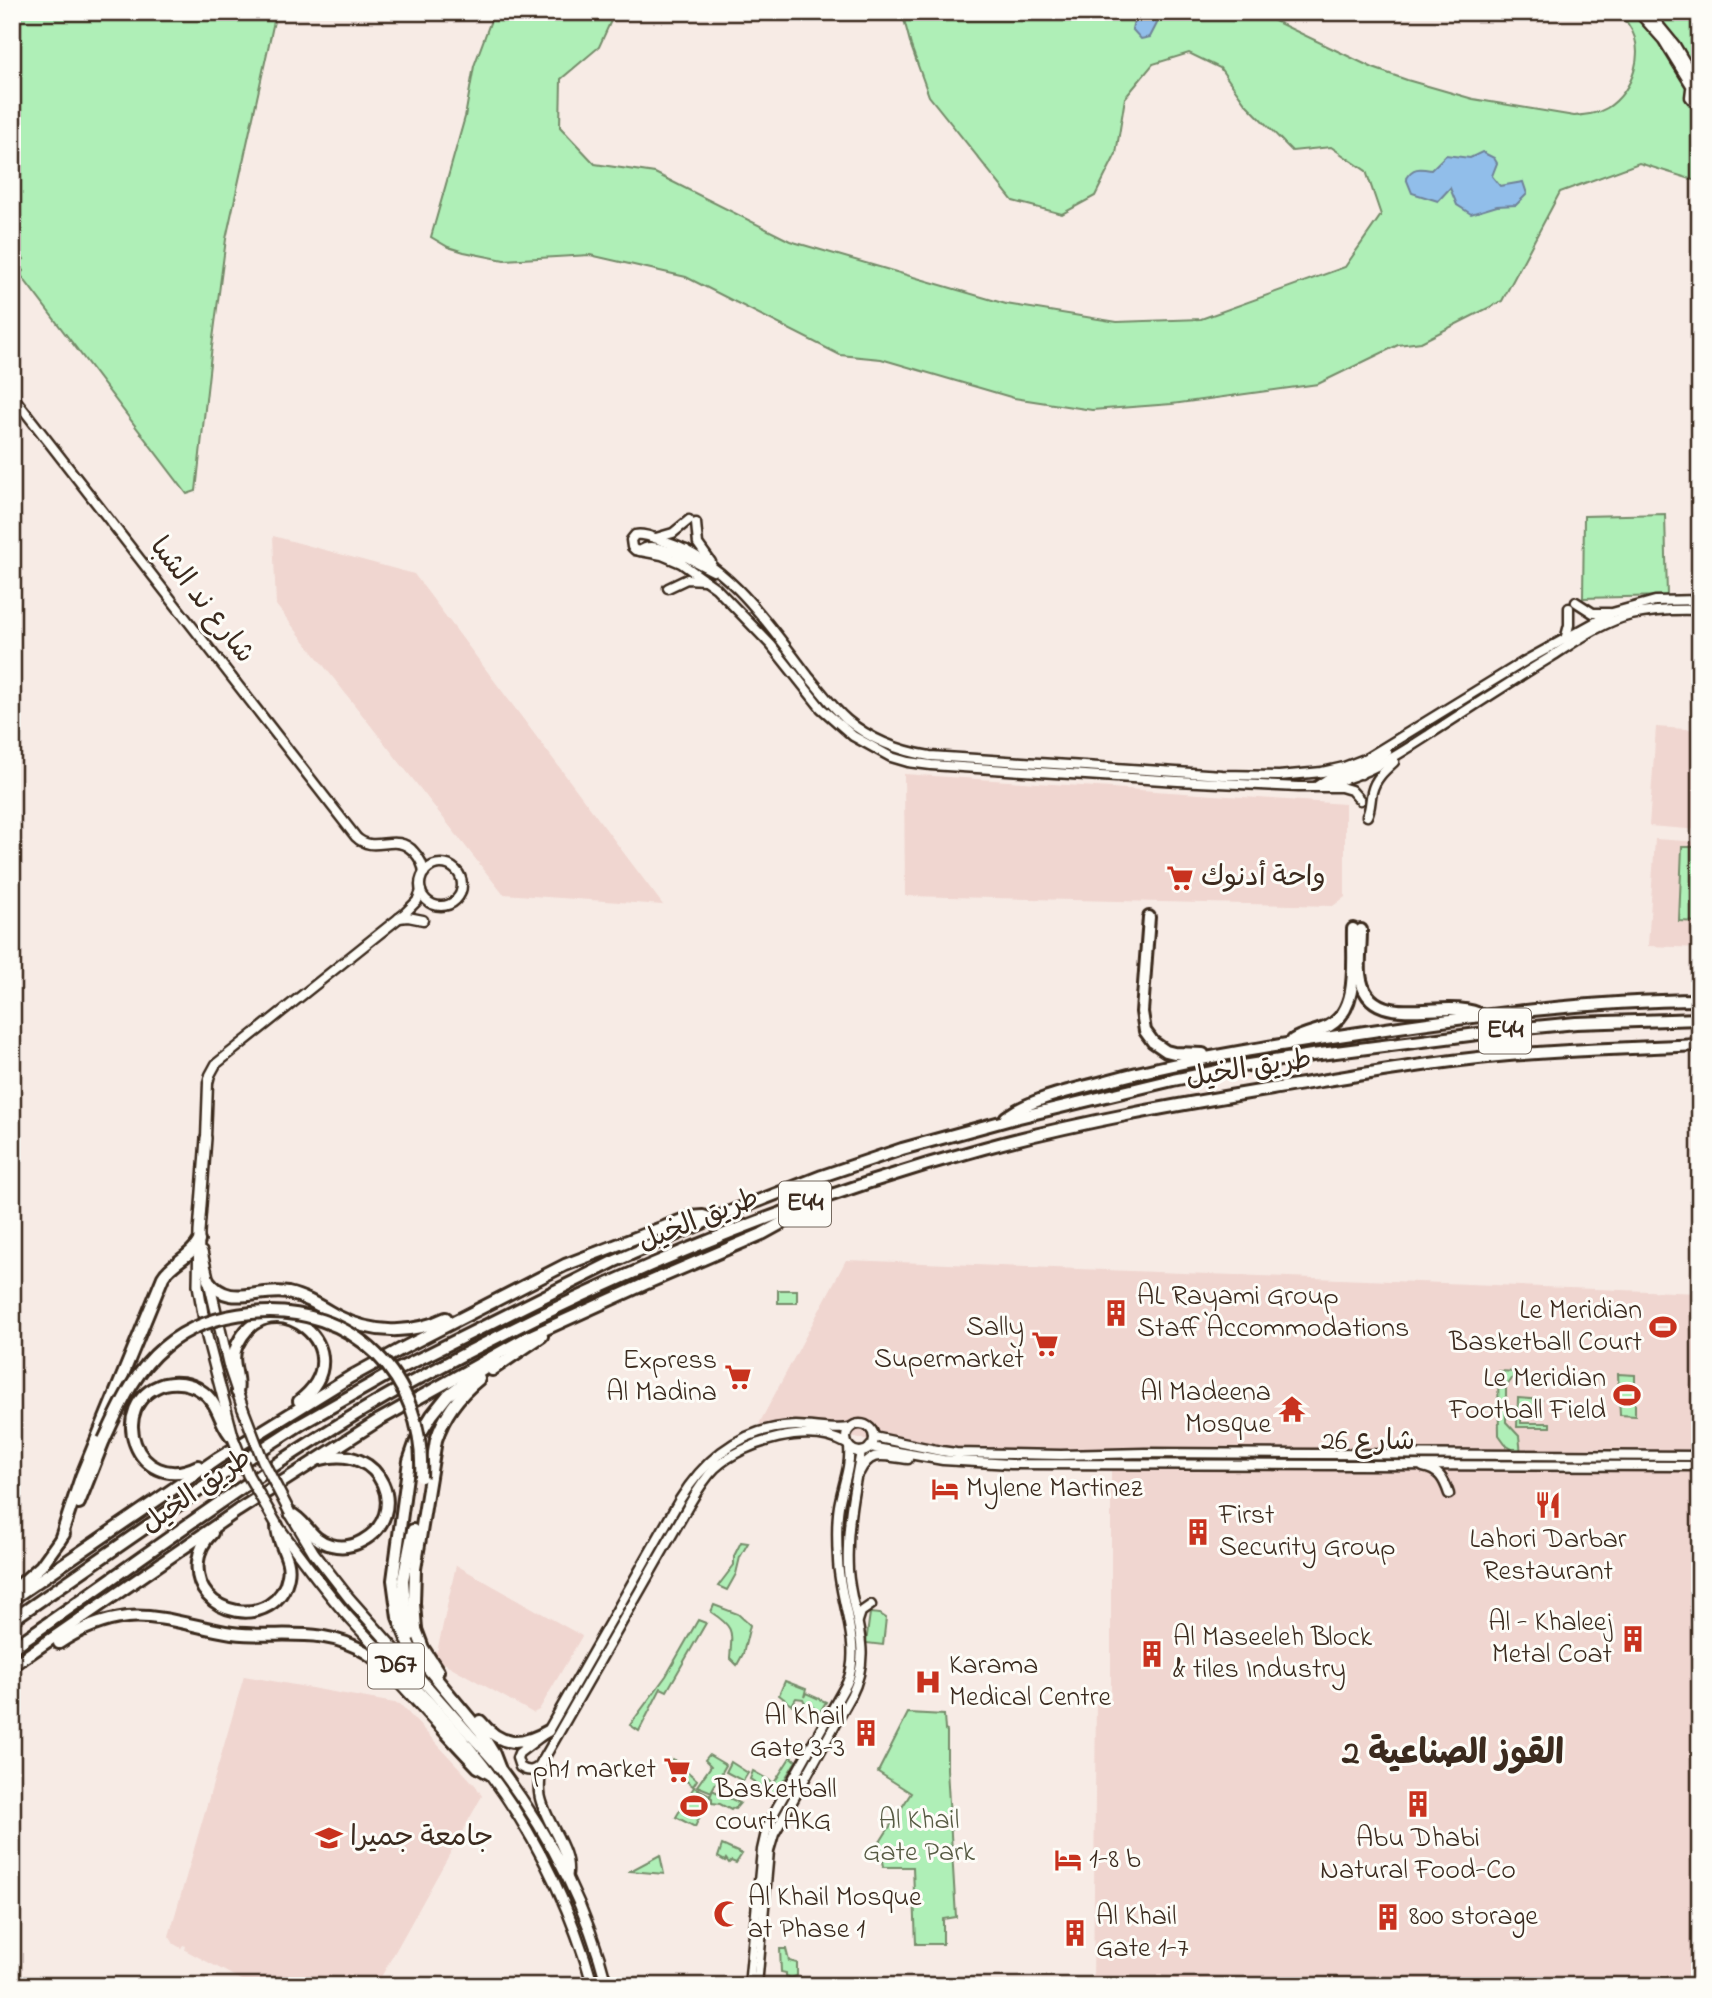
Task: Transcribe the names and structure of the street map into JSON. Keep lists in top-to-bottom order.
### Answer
{
  "streets": {
    "highway": ["E44", "طريق الخيل"],
    "main road": ["D67"],
    "street": ["شارع ند الشبا", "شارع 26"]
  },
  "districts": ["القوز الصناعية 2"],
  "parks": ["Al Khail Gate Park"],
  "places": {
    "supermarket": [
      "واحة أدنوك",
      "Sally Supermarket",
      "Express Al Madina",
      "ph1 market"
    ],
    "building": [
      "AL Rayami Group Staff Accommodations",
      "First Security Group",
      "Al - Khaleej Metal Coat",
      "Al Maseeleh Block & tiles Industry",
      "Al Khail Gate 3-3",
      "Abu Dhabi Natural Food-Co",
      "800 storage",
      "Al Khail Gate 1-7"
    ],
    "sports": ["Le Meridian Basketball Court", "Le Meridian Football Field", "Basketball court AKG"],
    "temple": ["Al Madeena Mosque"],
    "hotel": ["Mylene Martinez", "1-8 b"],
    "restaurant": ["Lahori Darbar Restaurant"],
    "hospital": ["Karama Medical Centre"],
    "school or university": ["جامعة جميرا"],
    "mosque": ["Al Khail Mosque at Phase 1"]
  }
}
